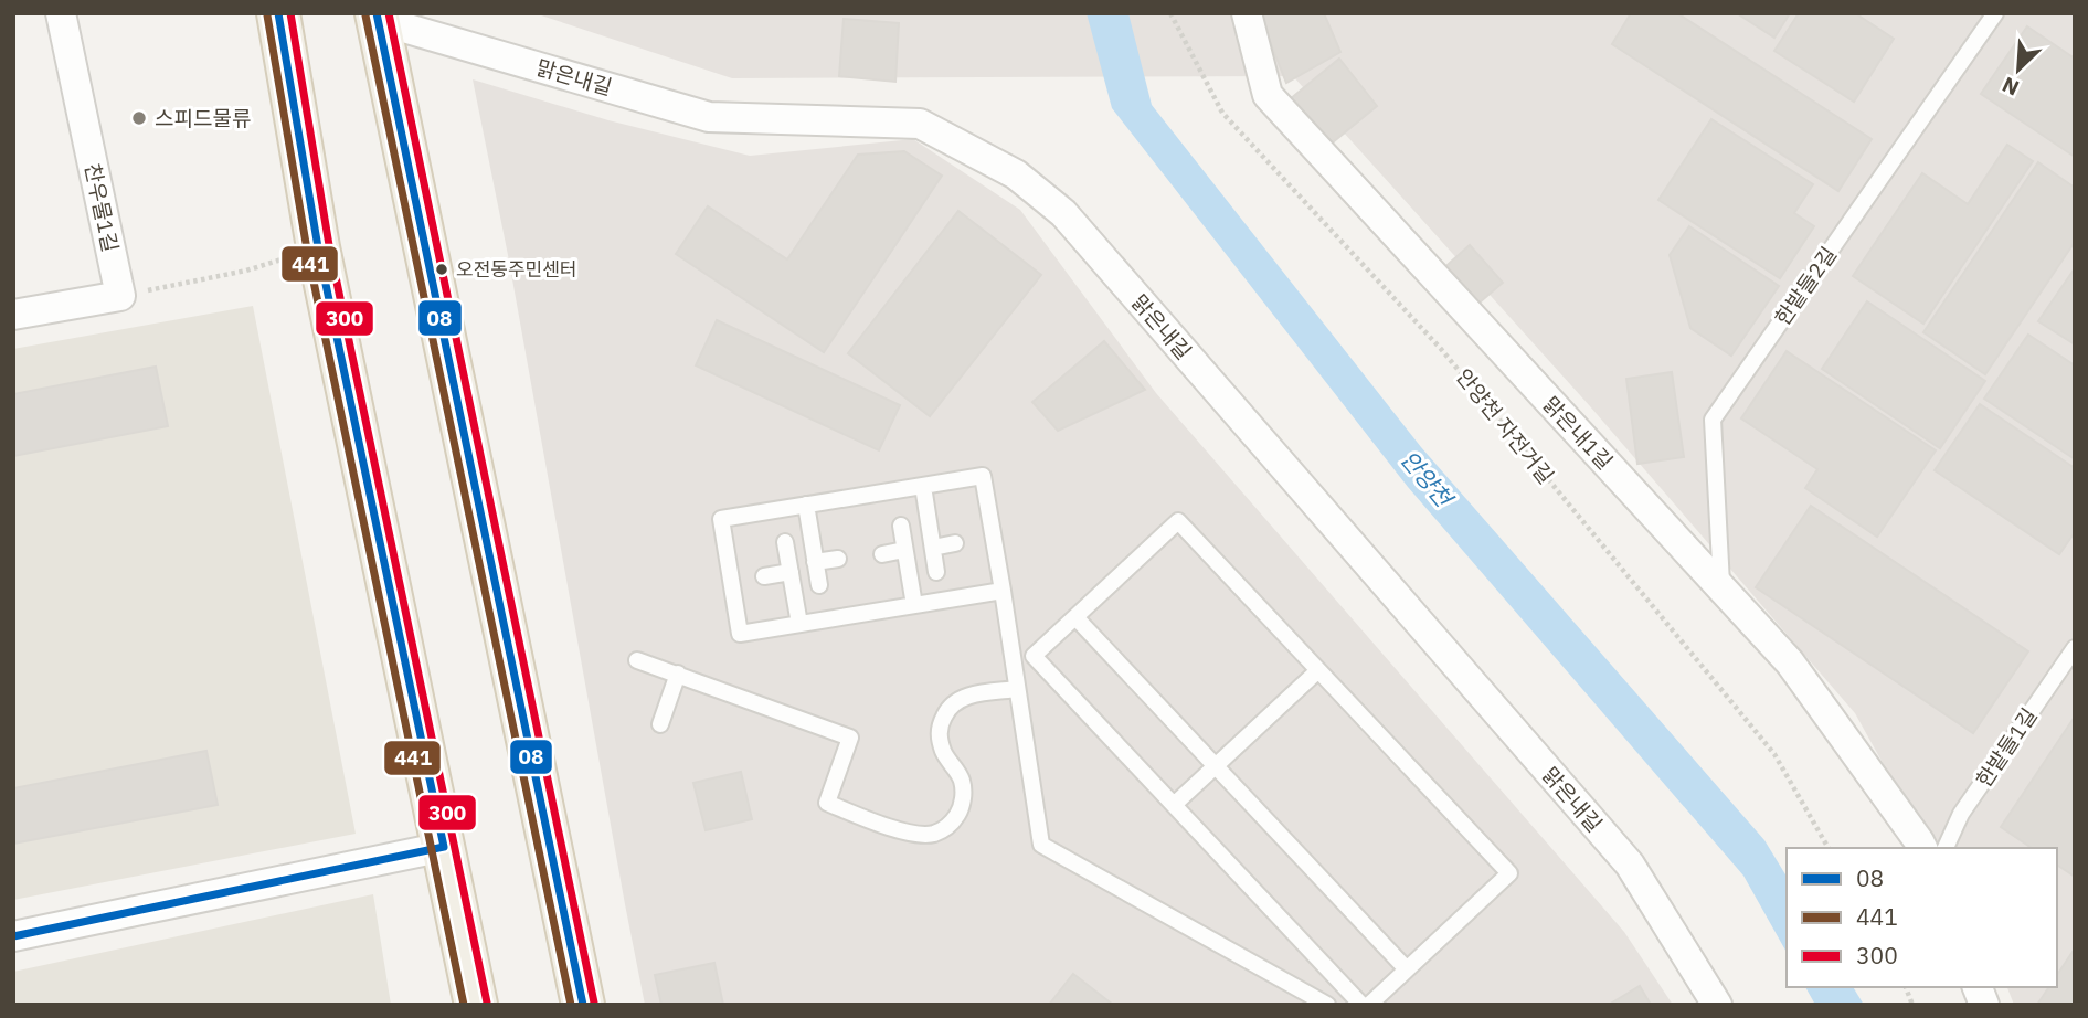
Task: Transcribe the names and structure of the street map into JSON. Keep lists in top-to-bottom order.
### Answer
{
  "streets": {
    "street": ["맑은내길", "찬우물1길", "맑은내1길"],
    "lane": ["한밭들2길", "한밭들1길"],
    "path": ["안양천 자전거길"]
  },
  "crossings": [
    ["한밭들2길", "맑은내1길"]
  ],
  "water": ["안양천"],
  "places": ["스피드물류", "오전동주민센터"],
  "lines": ["transit line 08", "transit line 300", "transit line 441"],
  "legend": ["08", "441", "300"],
  "north": "bottom left"
}
